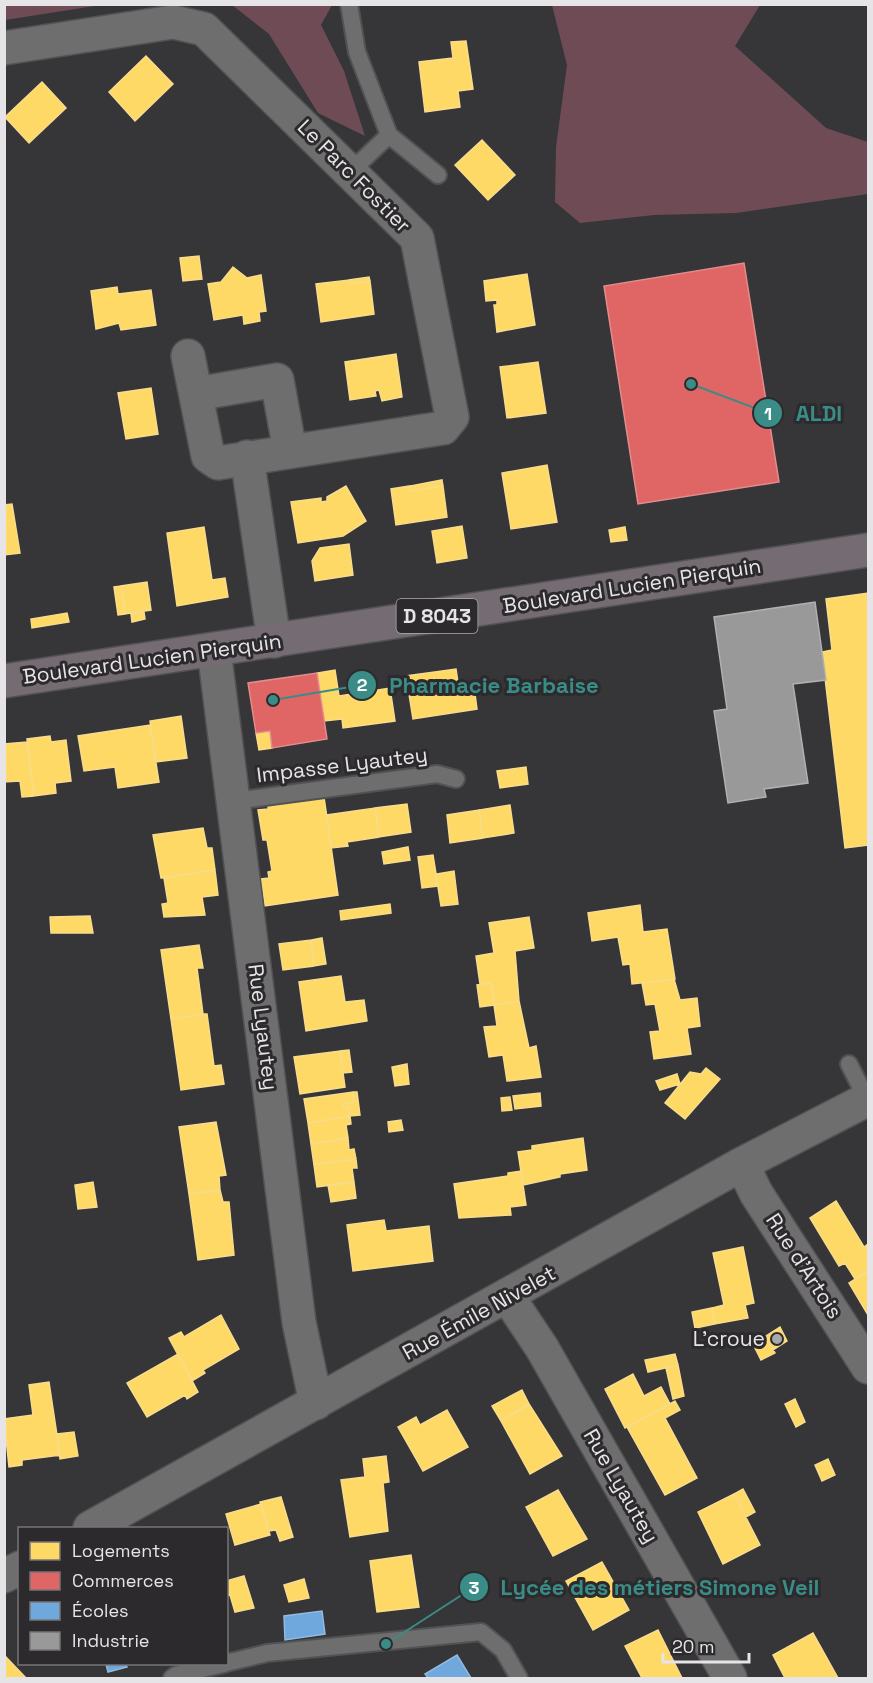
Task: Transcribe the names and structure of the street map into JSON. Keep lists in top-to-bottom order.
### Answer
{
  "streets": {
    "main road": ["Boulevard Lucien Pierquin", "D 8043"],
    "street": [
      "Le Parc Fostier",
      "Rue Lyautey",
      "Rue d'Artois",
      "Rue Émile Nivelet"
    ],
    "lane": ["Impasse Lyautey"]
  },
  "crossings": [
    ["Boulevard Lucien Pierquin", "Rue Lyautey"],
    ["Impasse Lyautey", "Rue Lyautey"],
    ["Rue Lyautey", "Rue Émile Nivelet"],
    ["Rue d'Artois", "Rue Émile Nivelet"]
  ],
  "places": [
    "ALDI",
    "Pharmacie Barbaise",
    "L'croue",
    "Lycée des métiers Simone Veil"
  ],
  "legend": [
    "Logements",
    "Commerces",
    "Écoles",
    "Industrie"
  ],
  "scale_bar": "20 m"
}
